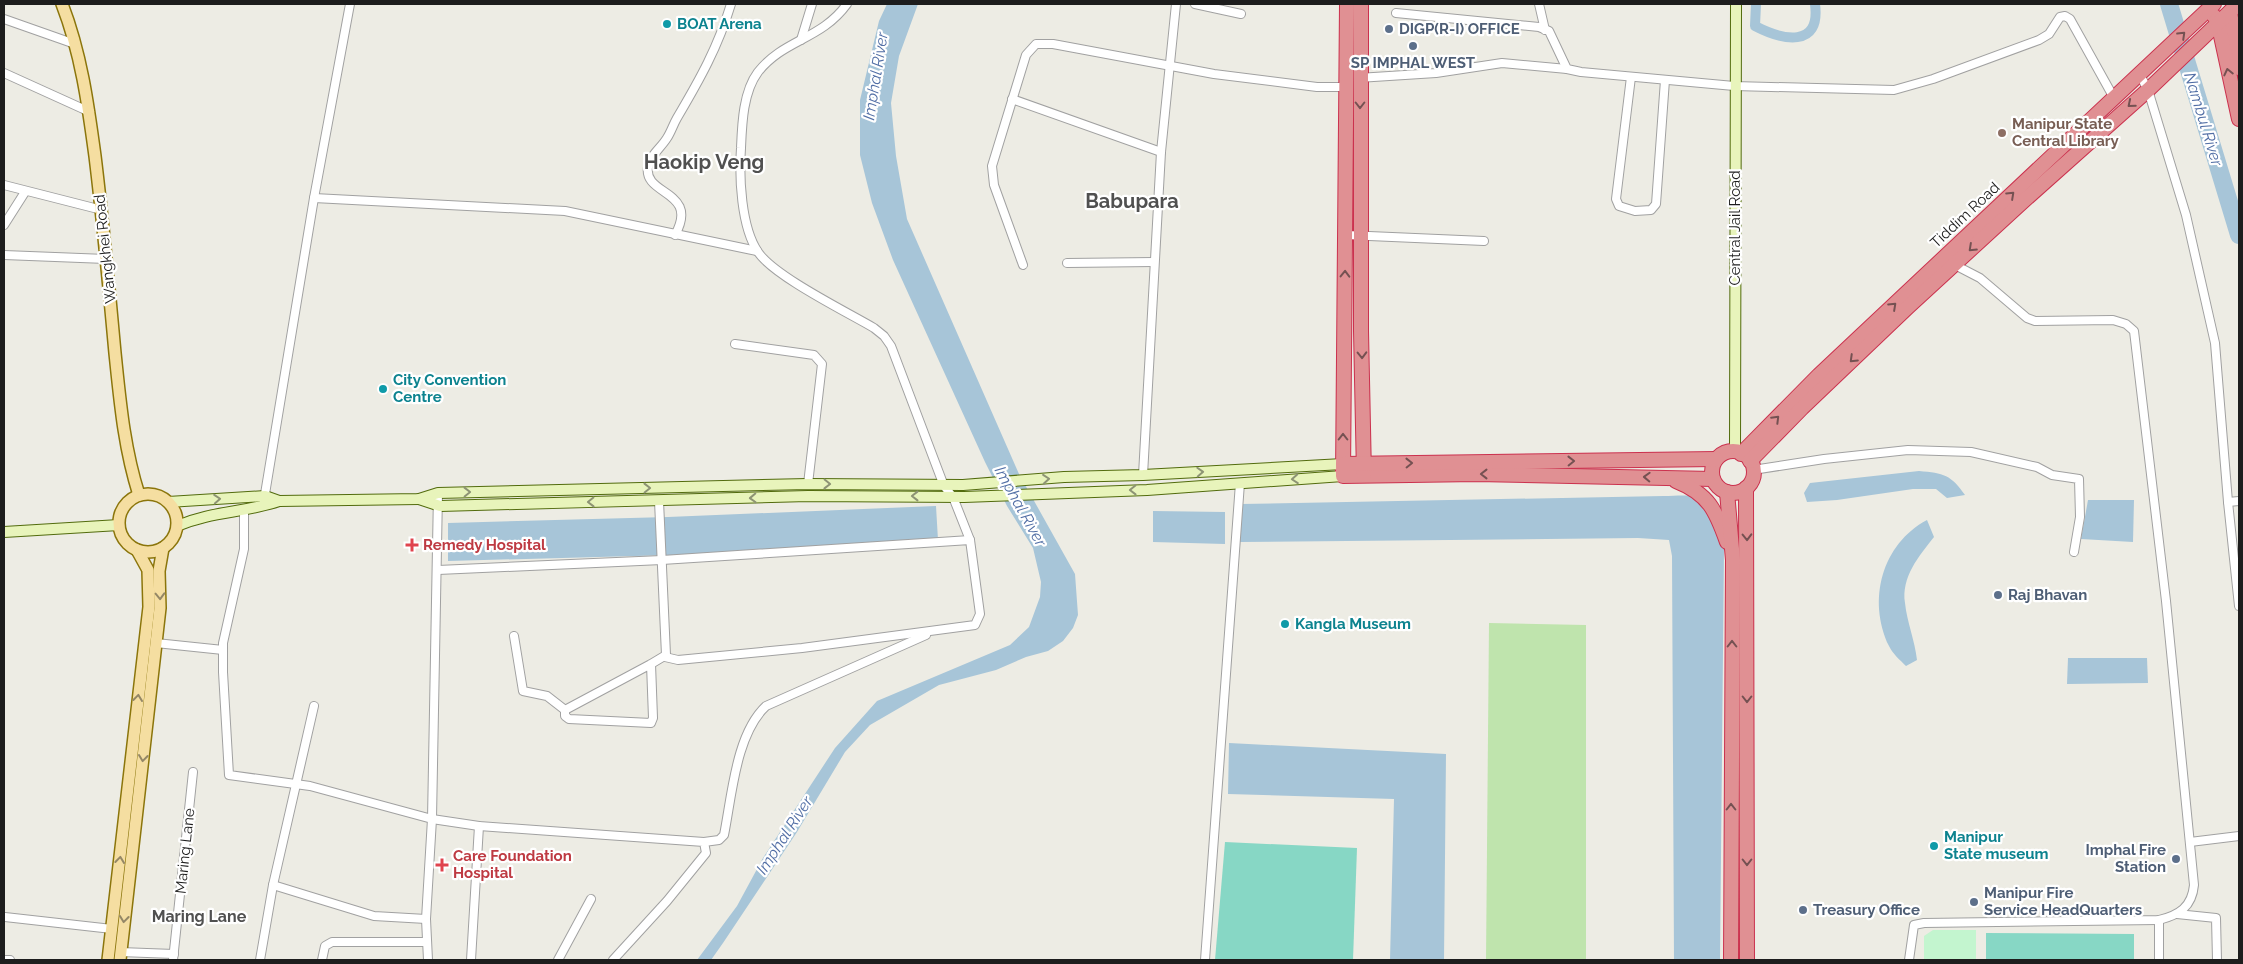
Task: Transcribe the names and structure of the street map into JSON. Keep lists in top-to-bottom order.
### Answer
{
  "streets": {
    "highway": ["Tiddim Road"],
    "main road": ["Wangkhei Road"],
    "street": ["Central Jail Road", "Maring Lane"]
  },
  "districts": ["Haokip Veng", "Babupara", "Maring Lane"],
  "water": ["Imphal River", "Nambul River"],
  "places": {
    "other": [
      "BOAT Arena",
      "DIGP(R-I) OFFICE",
      "SP IMPHAL WEST",
      "Manipur State Central Library",
      "City Convention Centre",
      "Raj Bhavan",
      "Kangla Museum",
      "Manipur State museum",
      "Imphal Fire Station",
      "Manipur Fire Service HeadQuarters",
      "Treasury Office"
    ],
    "health": ["Remedy Hospital", "Care Foundation Hospital"]
  }
}
